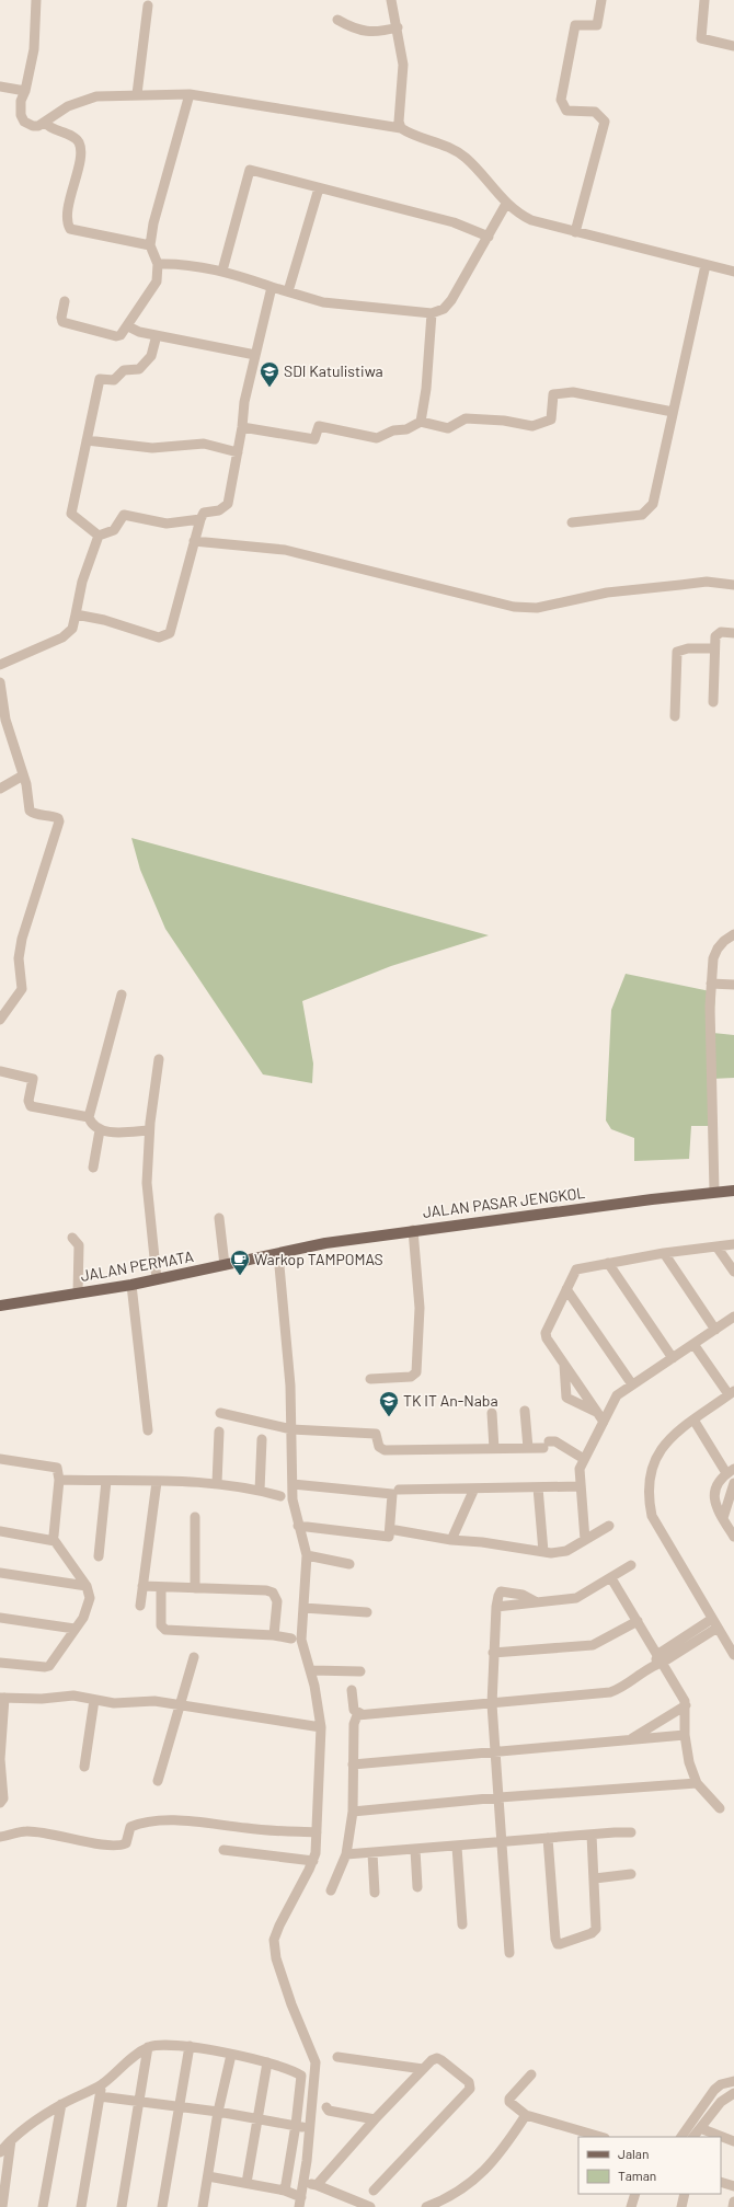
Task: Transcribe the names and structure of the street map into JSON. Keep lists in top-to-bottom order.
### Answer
{
  "streets": {
    "main road": ["JALAN PASAR JENGKOL", "JALAN PERMATA"]
  },
  "crossings": [
    ["JALAN PASAR JENGKOL", "JALAN PERMATA"]
  ],
  "places": {
    "school or university": ["SDI Katulistiwa", "TK IT An-Naba"],
    "cafe": ["Warkop TAMPOMAS"]
  },
  "legend": ["Jalan", "Taman"]
}
